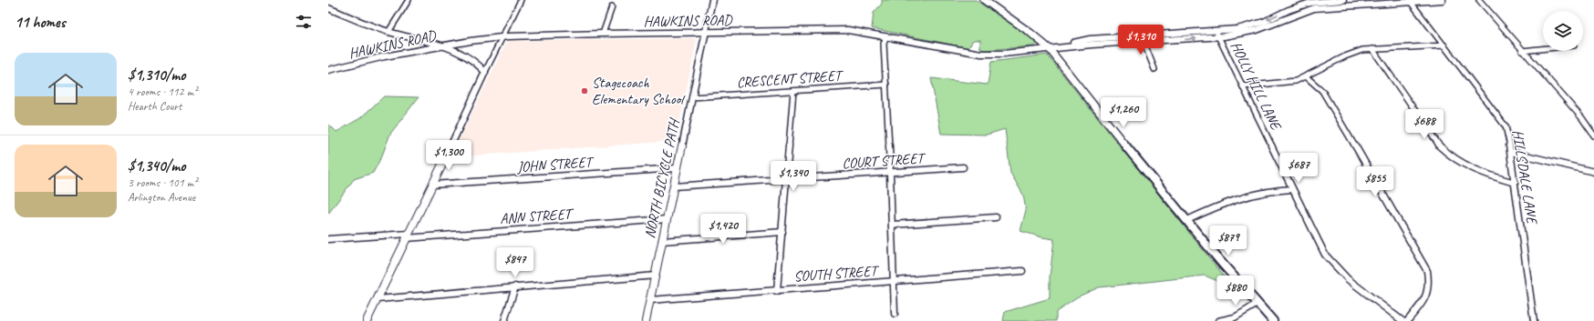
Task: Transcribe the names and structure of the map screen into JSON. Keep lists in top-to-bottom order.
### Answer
{
  "streets": {
    "street": [
      "HAWKINS ROAD",
      "CRESCENT STREET",
      "HOLLY HILL LANE",
      "COURT STREET",
      "JOHN STREET",
      "HILLSDALE LANE",
      "NORTH BICYCLE PATH",
      "ANN STREET",
      "SOUTH STREET"
    ]
  },
  "crossings": [
    ["HAWKINS ROAD", "NORTH BICYCLE PATH"],
    ["CRESCENT STREET", "NORTH BICYCLE PATH"],
    ["COURT STREET", "NORTH BICYCLE PATH"],
    ["JOHN STREET", "NORTH BICYCLE PATH"],
    ["NORTH BICYCLE PATH", "ANN STREET"],
    ["NORTH BICYCLE PATH", "SOUTH STREET"]
  ],
  "places": ["Stagecoach Elementary School"],
  "page": {
    "heading": "11 homes",
    "price": [
      "$1,310",
      "$1,260",
      "$688",
      "$1,300",
      "$687",
      "$1,340",
      "$855",
      "$1,420",
      "$879",
      "$847",
      "$880"
    ],
    "list": [
      {
        "name": "$1,310/mo",
        "note": "4 rooms · 112 m² · Hearth Court"
      },
      {
        "name": "$1,340/mo",
        "note": "3 rooms · 101 m² · Arlington Avenue"
      }
    ]
  }
}
